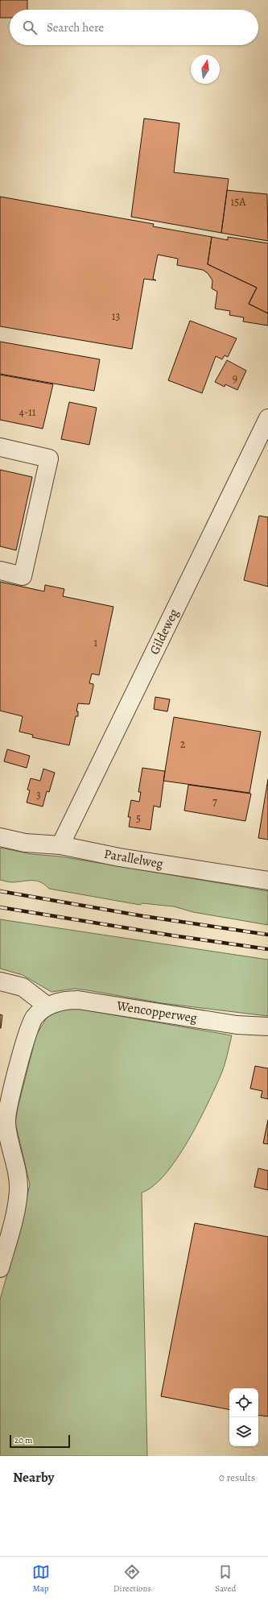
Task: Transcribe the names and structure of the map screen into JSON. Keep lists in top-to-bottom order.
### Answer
{
  "streets": {
    "street": ["Gildeweg", "Parallelweg", "Wencopperweg"]
  },
  "crossings": [
    ["Gildeweg", "Parallelweg"]
  ],
  "house_numbers": [
    "15A",
    "13",
    "9",
    "4-11",
    "1",
    "2",
    "3",
    "7",
    "5"
  ],
  "scale_bar": "20 m",
  "north": "top",
  "page": {
    "search": "Search here",
    "scale": "20 m",
    "heading": ["Nearby", "0 results"],
    "nav": ["Map", "Directions", "Saved"]
  }
}
